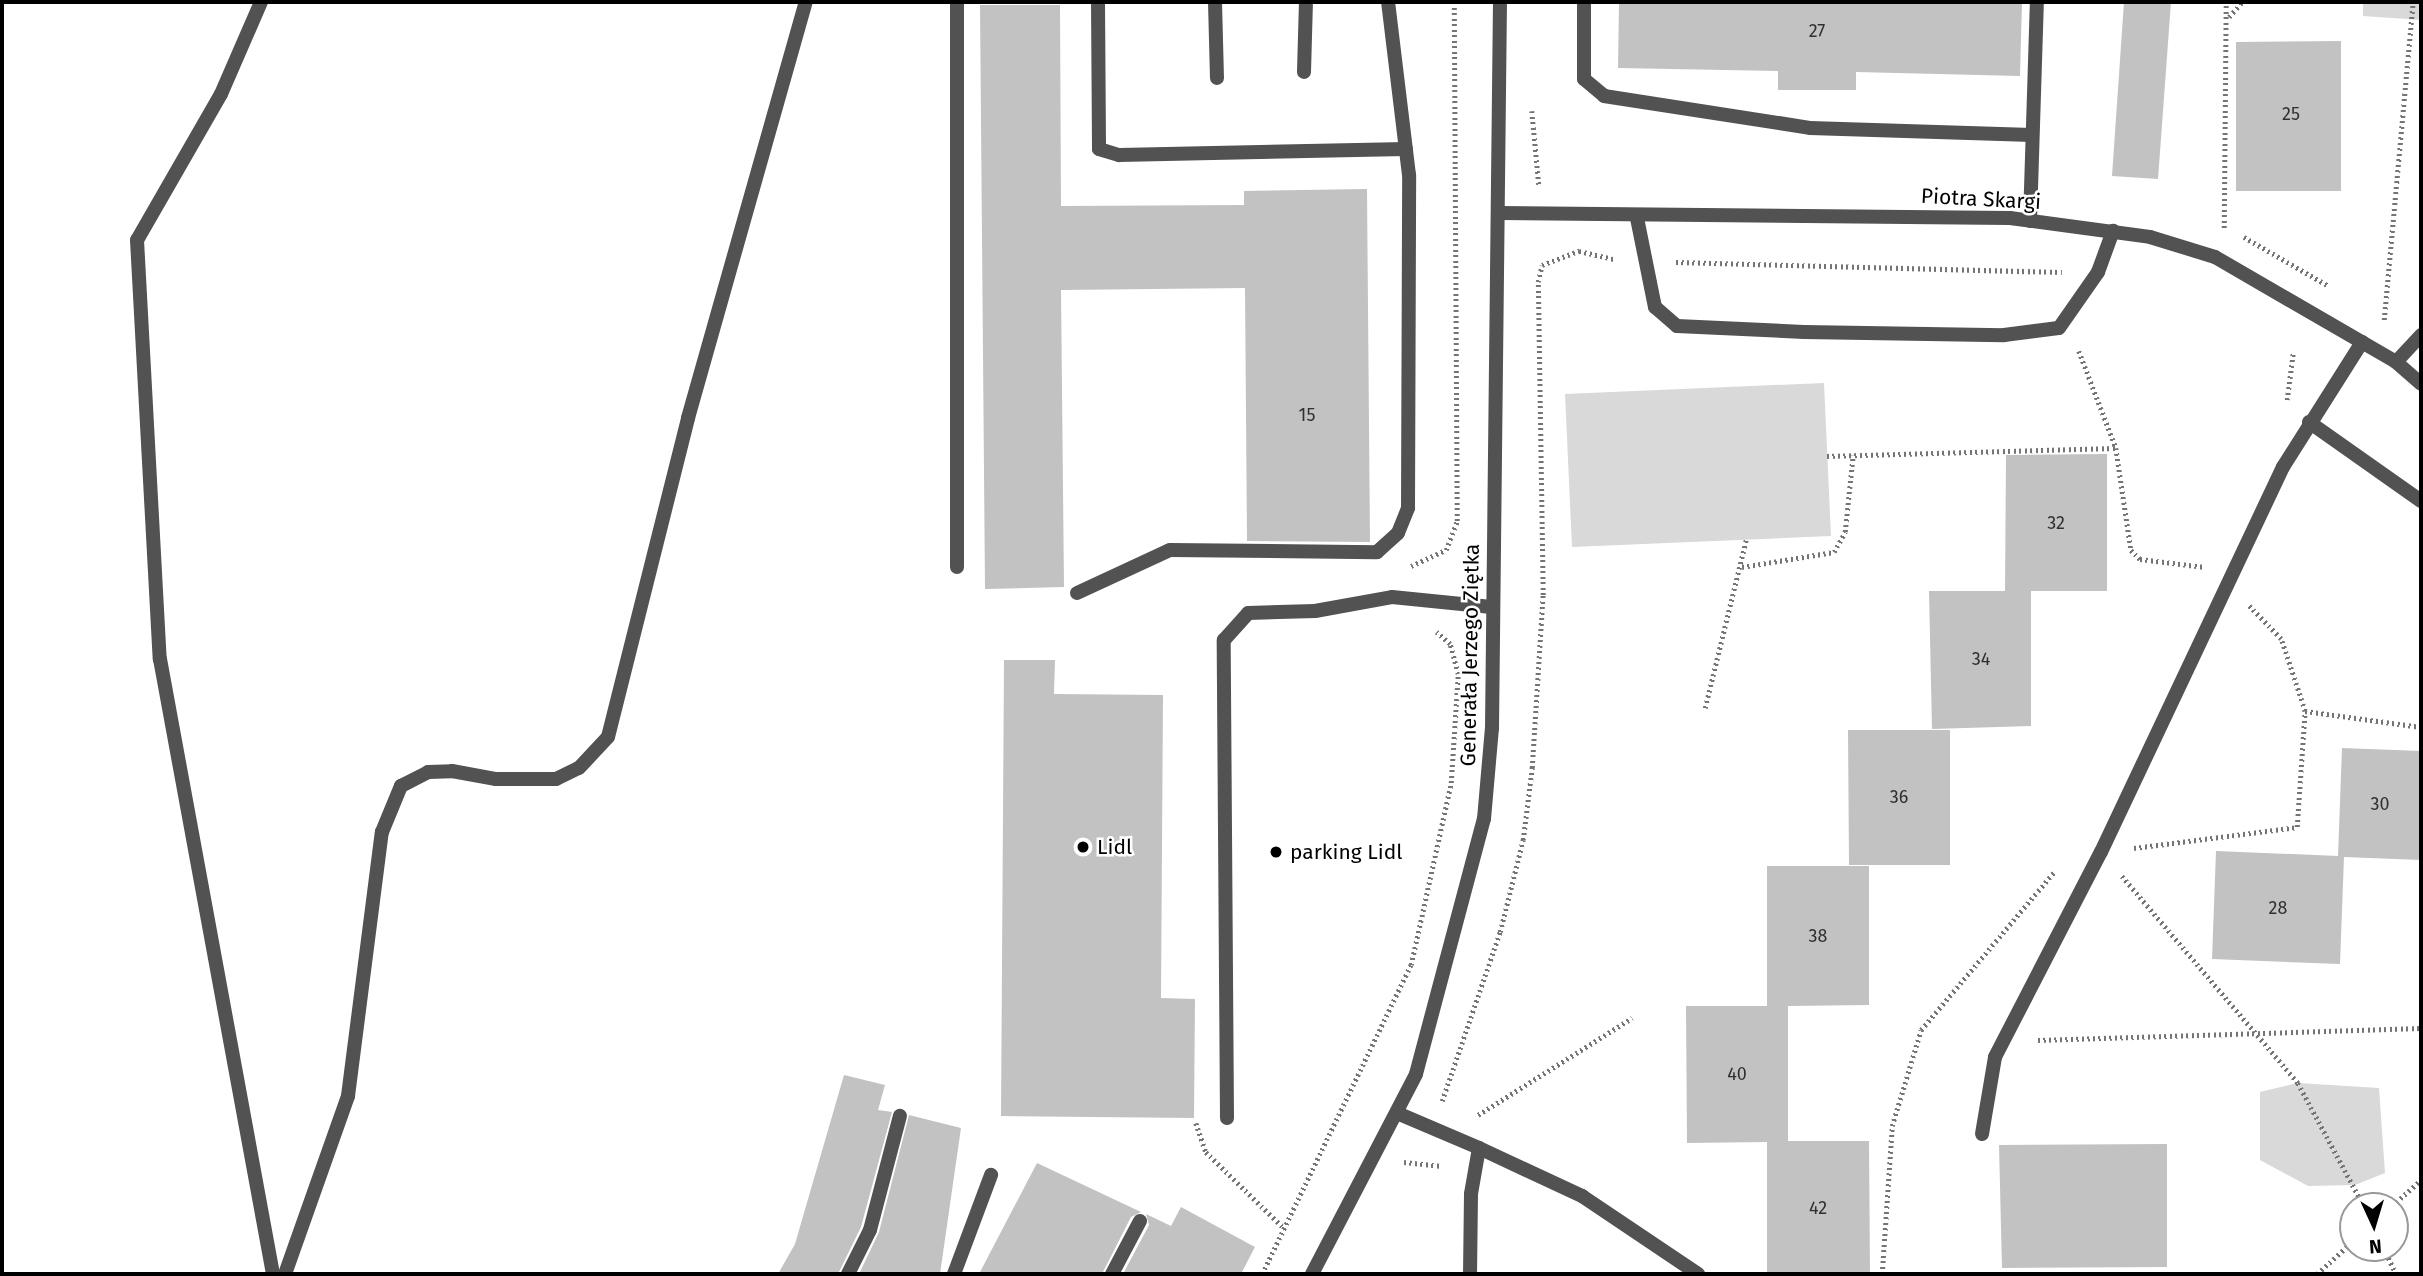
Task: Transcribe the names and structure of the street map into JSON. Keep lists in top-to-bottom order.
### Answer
{
  "streets": {
    "street": ["Piotra Skargi", "Generała Jerzego Ziętka"]
  },
  "crossings": [
    ["Piotra Skargi", "Generała Jerzego Ziętka"]
  ],
  "places": ["Lidl", "parking Lidl"],
  "house_numbers": [
    "27",
    "25",
    "15",
    "32",
    "34",
    "36",
    "30",
    "28",
    "38",
    "40",
    "42"
  ],
  "north": "bottom"
}
